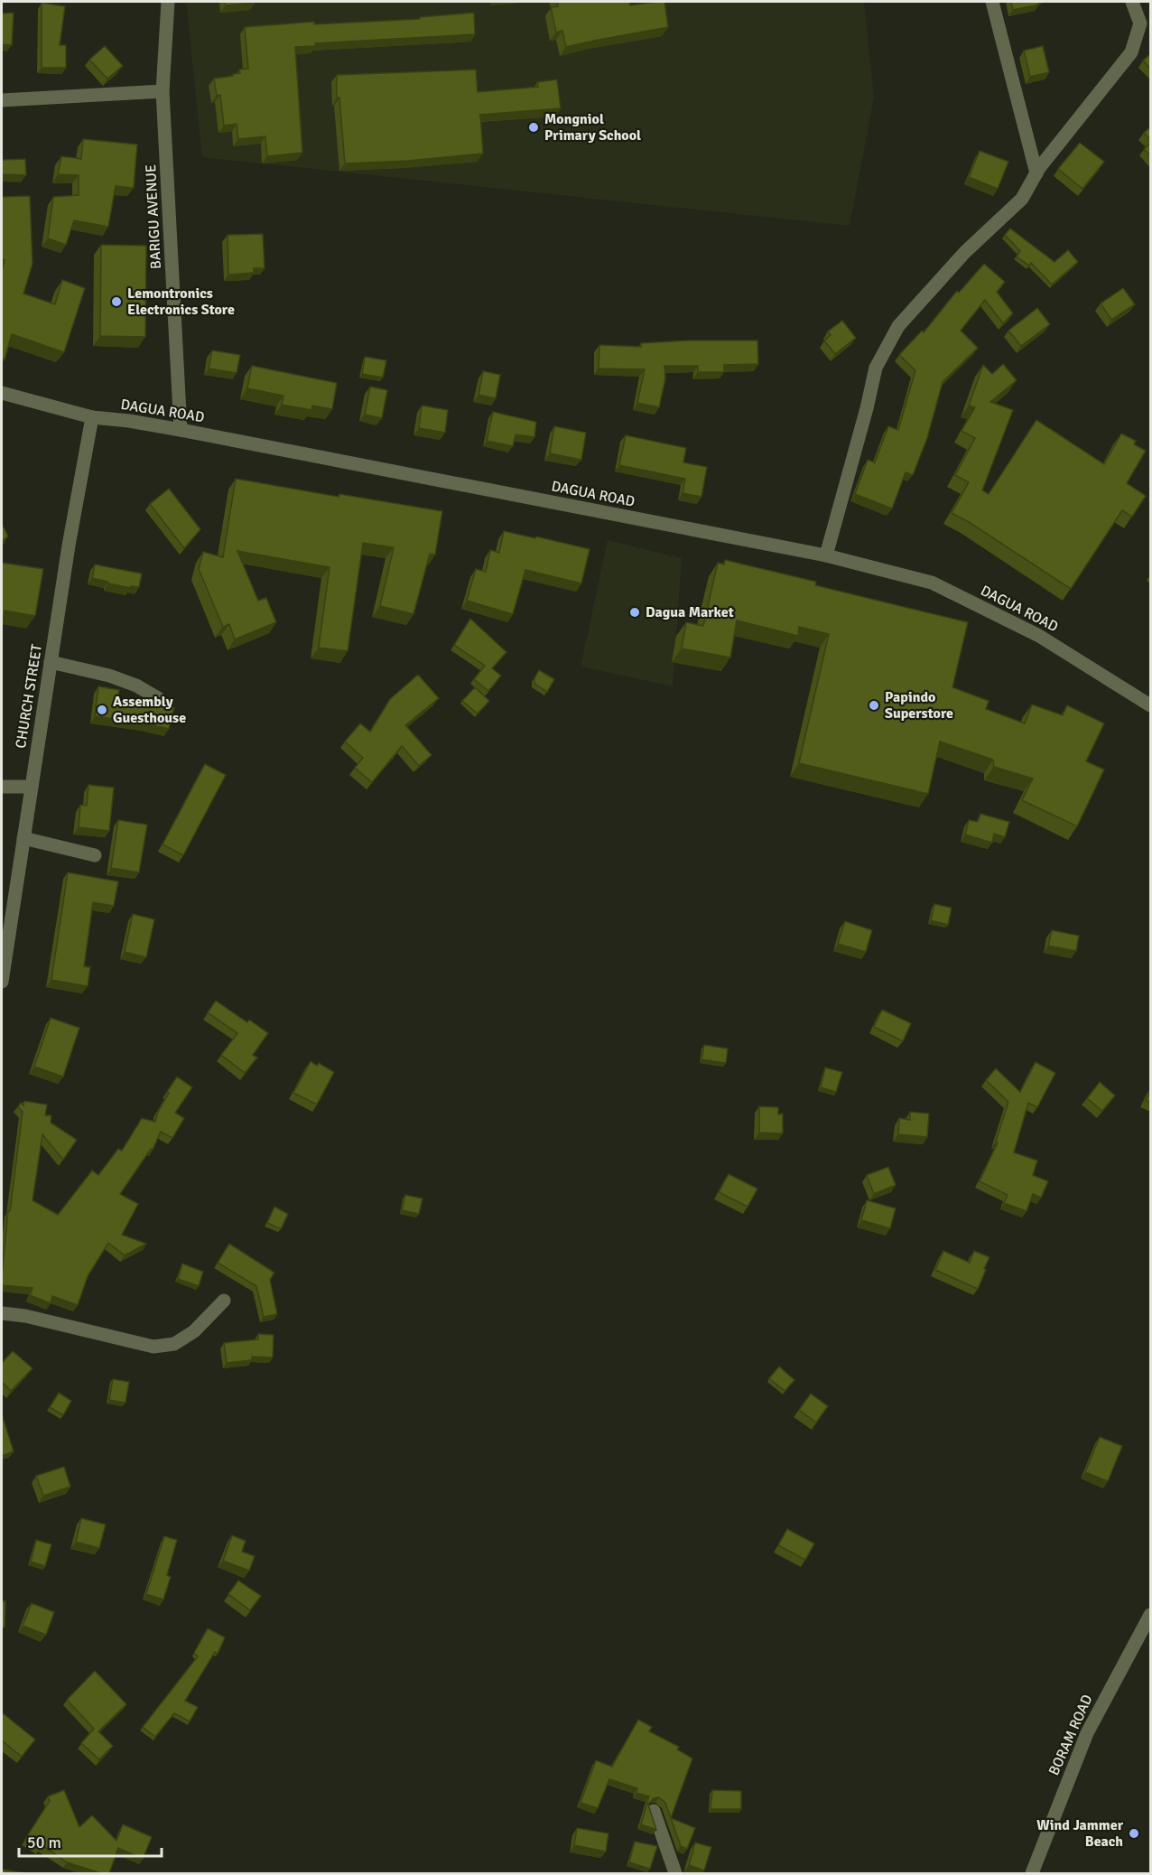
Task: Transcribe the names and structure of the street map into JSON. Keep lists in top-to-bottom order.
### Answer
{
  "streets": {
    "street": [
      "BARIGU AVENUE",
      "DAGUA ROAD",
      "CHURCH STREET",
      "BORAM ROAD"
    ]
  },
  "crossings": [
    ["BARIGU AVENUE", "DAGUA ROAD"],
    ["DAGUA ROAD", "CHURCH STREET"]
  ],
  "places": [
    "Mongniol Primary School",
    "Lemontronics Electronics Store",
    "Dagua Market",
    "Papindo Superstore",
    "Assembly Guesthouse",
    "Wind Jammer Beach"
  ],
  "scale_bar": "50 m"
}
